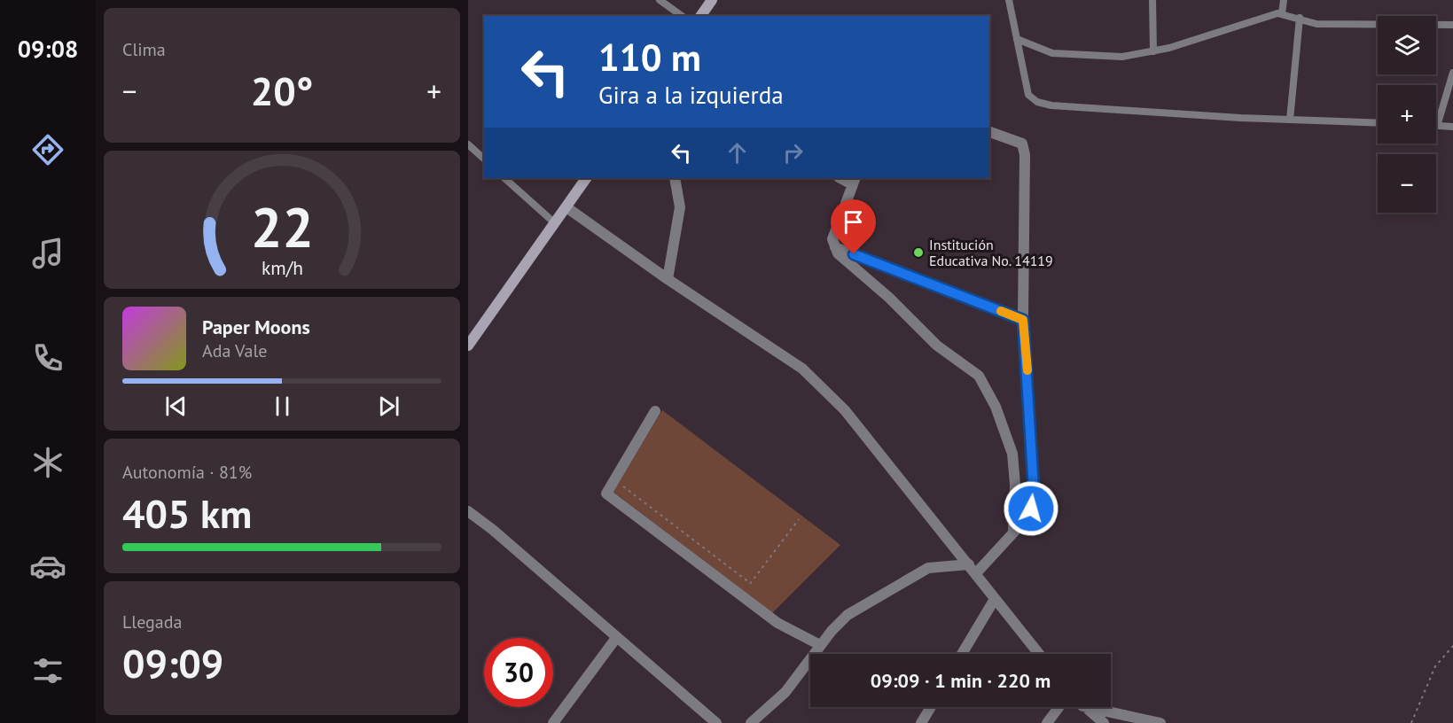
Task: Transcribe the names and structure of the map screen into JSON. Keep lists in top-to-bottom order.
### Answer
{
  "places": ["Institución Educativa No. 14119"],
  "page": {
    "tabs": "09:08",
    "tile": [
      "Clima",
      ["Autonomía · 81%", "405 km"],
      ["Llegada", "09:09"]
    ],
    "map_buttons": ["+", "−"],
    "turn": ["110 m", "Gira a la izquierda"],
    "heat": ["−", "20°", "+"],
    "song": ["Paper Moons", "Ada Vale"],
    "limit": "30",
    "trip": "09:09 · 1 min · 220 m",
    "gauge": ["22", "km/h"]
  }
}
